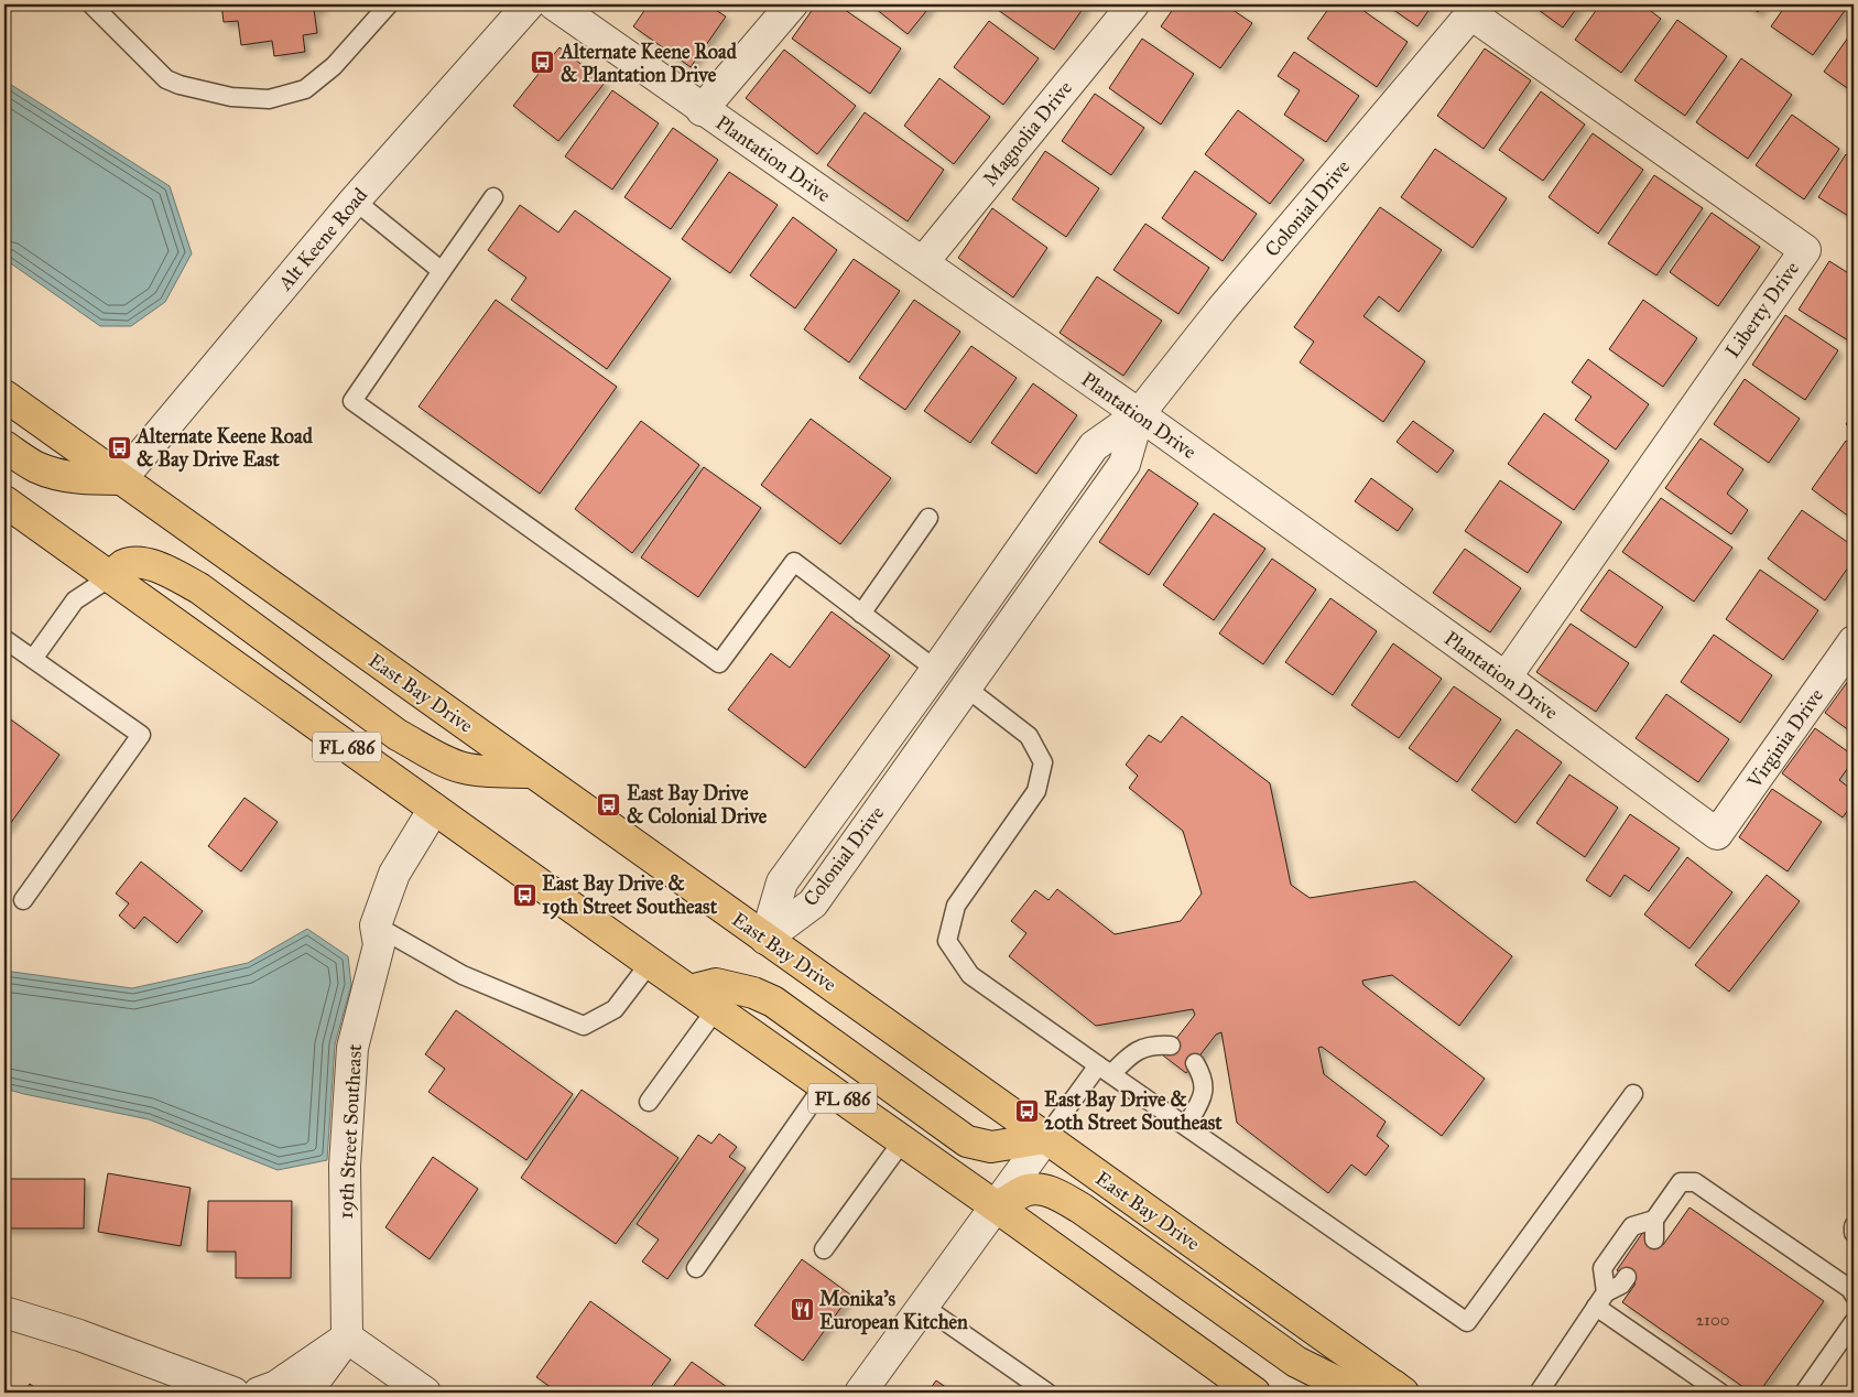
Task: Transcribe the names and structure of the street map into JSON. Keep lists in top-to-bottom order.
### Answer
{
  "streets": {
    "main road": ["East Bay Drive", "FL 686"],
    "street": [
      "Magnolia Drive",
      "Plantation Drive",
      "Colonial Drive",
      "Alt Keene Road",
      "Liberty Drive",
      "Virginia Drive",
      "19th Street Southeast"
    ]
  },
  "crossings": [
    ["Magnolia Drive", "Plantation Drive"],
    ["Plantation Drive", "Colonial Drive"],
    ["Plantation Drive", "Liberty Drive"],
    ["Plantation Drive", "Virginia Drive"],
    ["Colonial Drive", "Liberty Drive"],
    ["Colonial Drive", "East Bay Drive"],
    ["Alt Keene Road", "East Bay Drive"],
    ["FL 686", "19th Street Southeast"]
  ],
  "places": {
    "bus stop": [
      "Alternate Keene Road & Plantation Drive",
      "Alternate Keene Road & Bay Drive East",
      "East Bay Drive & Colonial Drive",
      "East Bay Drive & 19th Street Southeast",
      "East Bay Drive & 20th Street Southeast"
    ],
    "restaurant": ["Monika's European Kitchen"]
  },
  "house_numbers": ["2100"]
}
